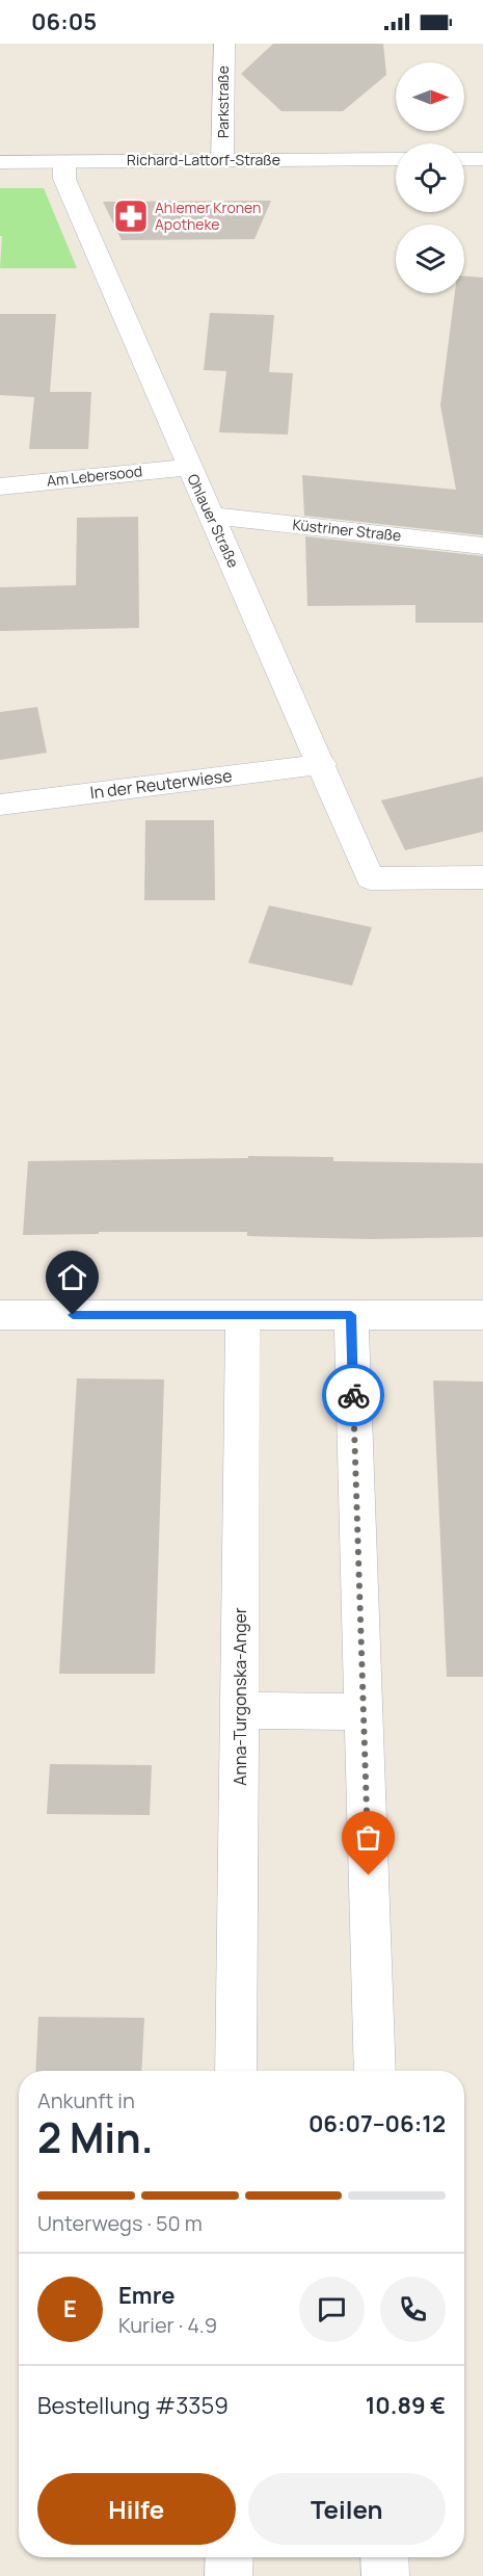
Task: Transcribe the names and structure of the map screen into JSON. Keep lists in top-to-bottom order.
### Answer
{
  "streets": {
    "street": [
      "Parkstraße",
      "Richard-Lattorf-Straße",
      "Am Lebersood",
      "Ohlauer Straße",
      "Küstriner Straße",
      "In der Reuterwiese",
      "Anna-Turgonska-Anger"
    ]
  },
  "crossings": [
    ["Parkstraße", "Richard-Lattorf-Straße"],
    ["Richard-Lattorf-Straße", "Ohlauer Straße"],
    ["Am Lebersood", "Ohlauer Straße"],
    ["Ohlauer Straße", "Küstriner Straße"],
    ["Ohlauer Straße", "In der Reuterwiese"]
  ],
  "places": {
    "pharmacy": ["Ahlemer Kronen Apotheke"]
  },
  "north": "right",
  "page": {
    "status": "06:05",
    "heading": ["2 Min.", "Ankunft in", "06:07–06:12"],
    "panel": [
      "Emre",
      "Kurier · 4.9",
      "Bestellung #3359",
      "10.89 €"
    ],
    "bar": "Unterwegs · 50 m",
    "round": "E",
    "buttons": ["Hilfe", "Teilen"]
  }
}
